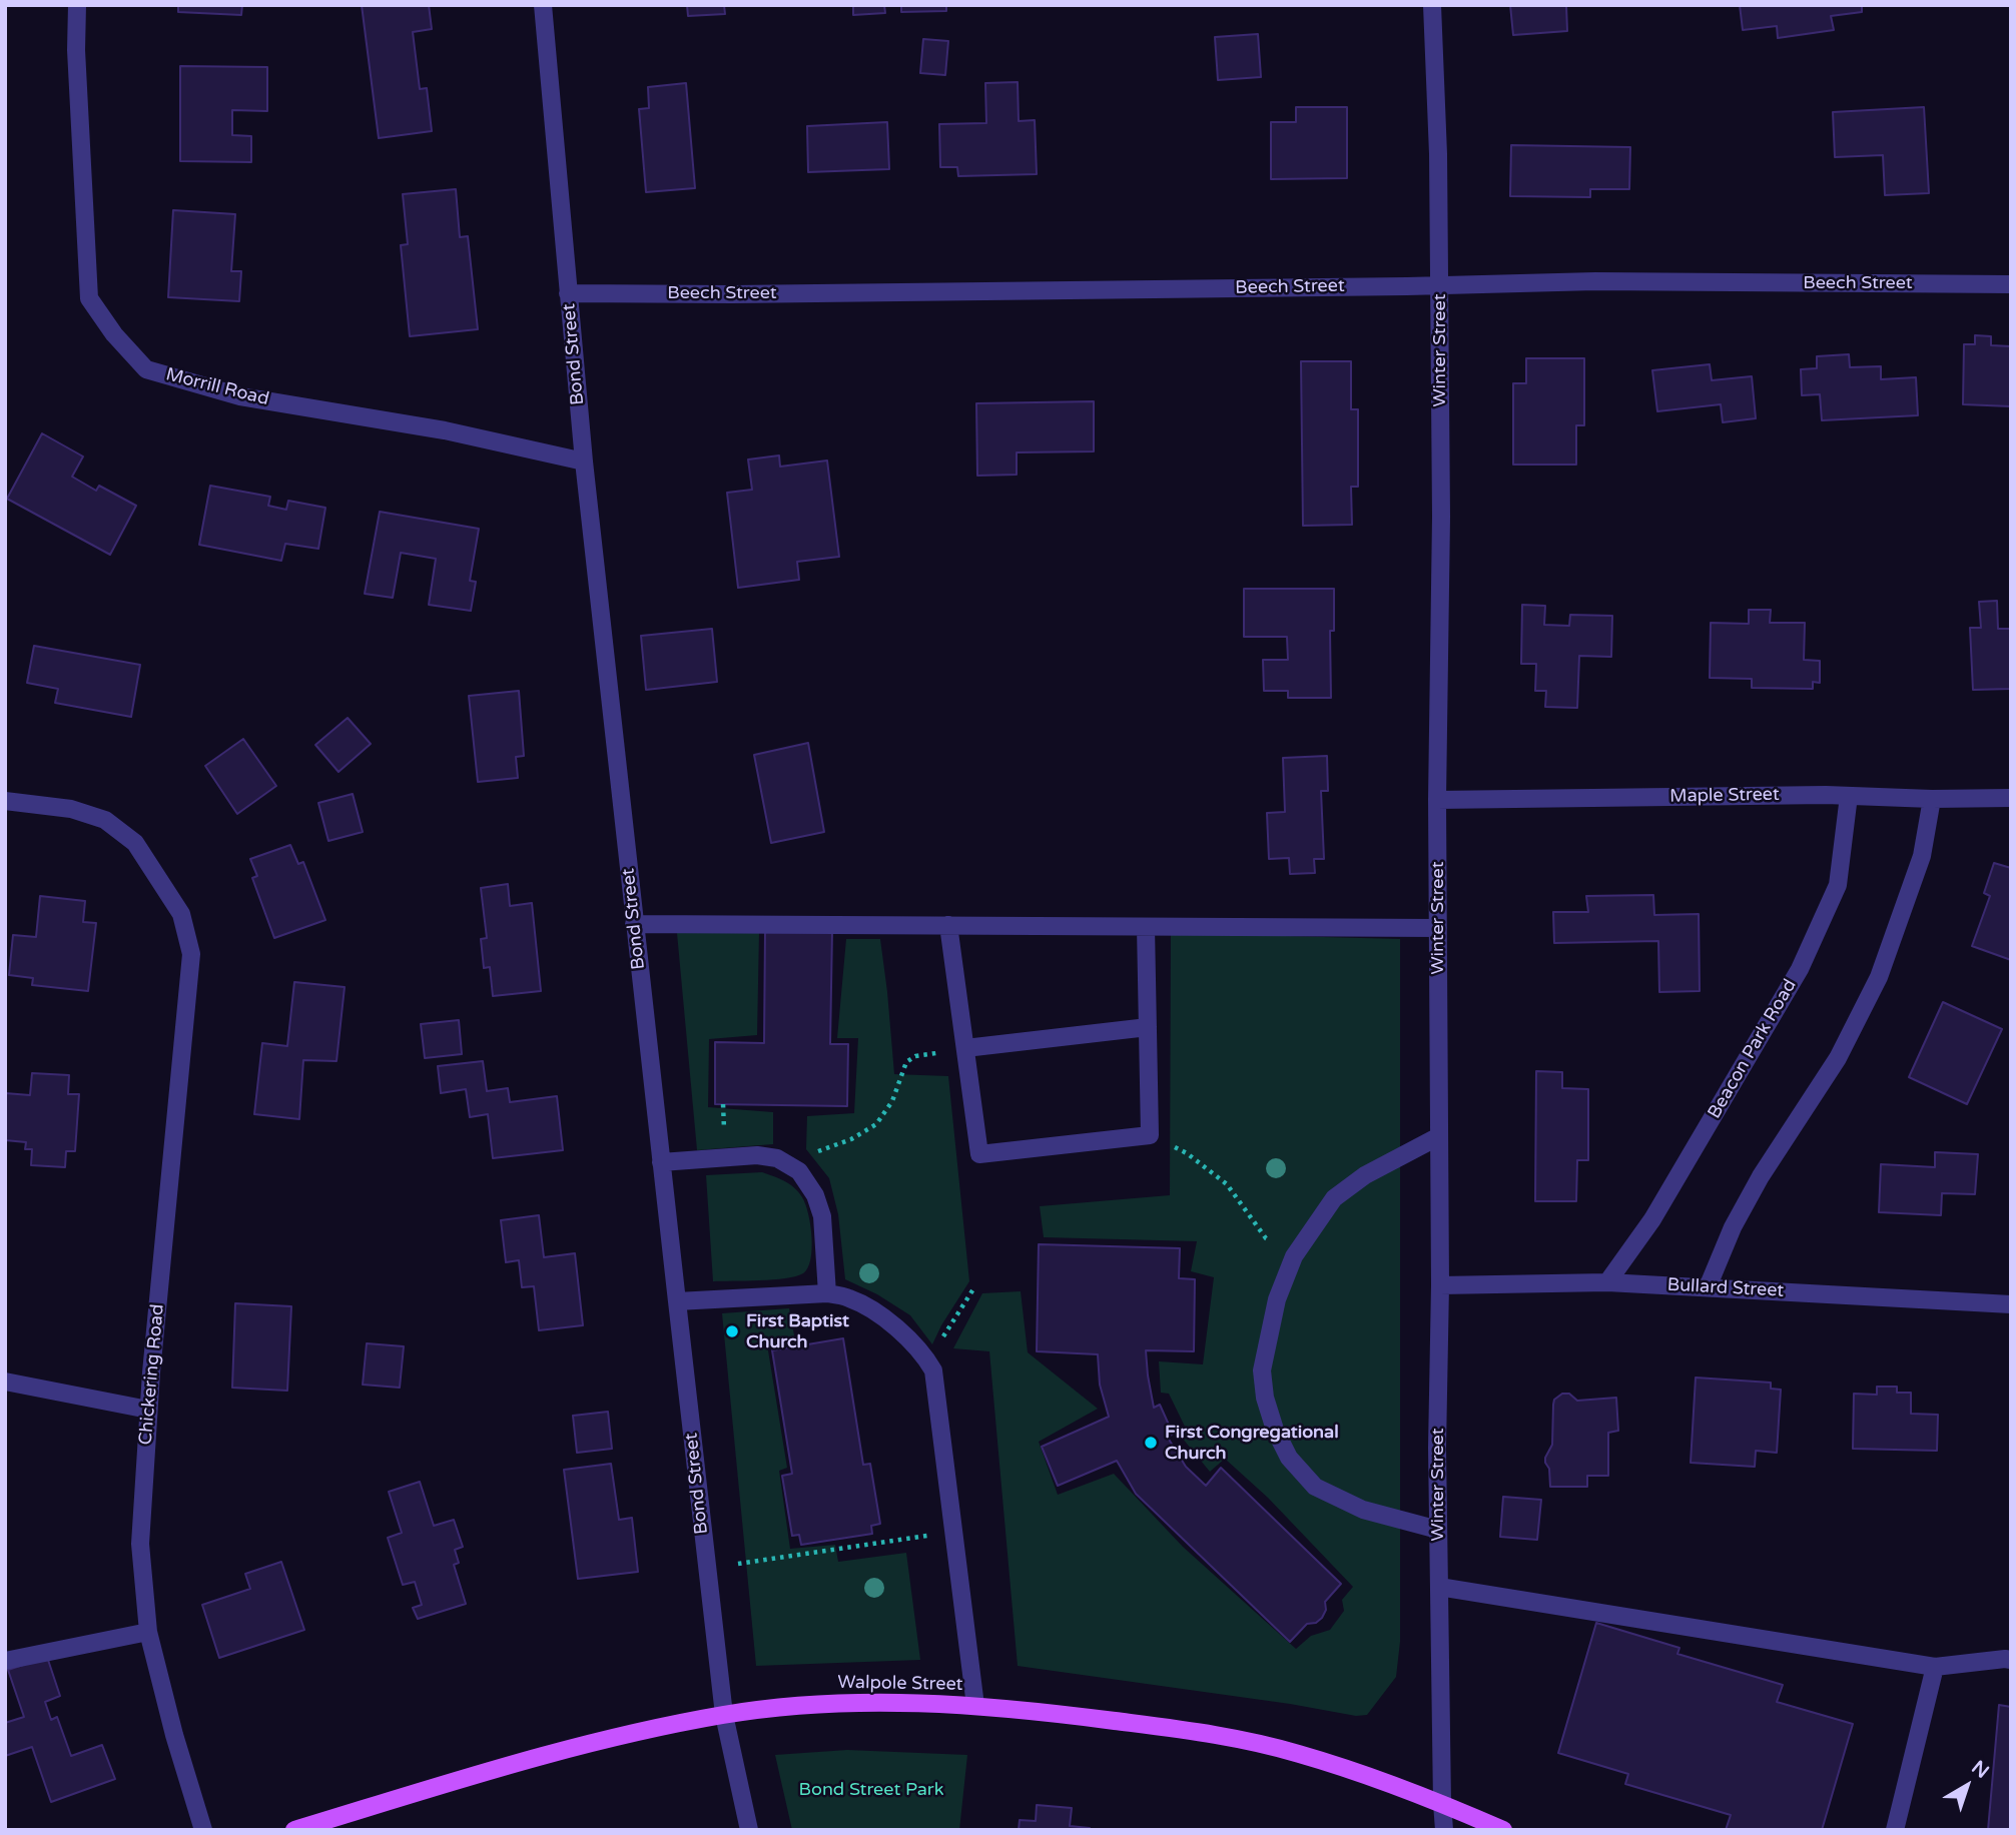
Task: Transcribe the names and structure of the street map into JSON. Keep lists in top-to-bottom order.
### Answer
{
  "streets": {
    "main road": ["Walpole Street"],
    "street": [
      "Beech Street",
      "Winter Street",
      "Bond Street",
      "Morrill Road",
      "Maple Street",
      "Beacon Park Road",
      "Bullard Street",
      "Chickering Road"
    ]
  },
  "crossings": [
    ["Beech Street", "Winter Street"],
    ["Beech Street", "Bond Street"],
    ["Winter Street", "Maple Street"],
    ["Winter Street", "Bullard Street"],
    ["Winter Street", "Walpole Street"],
    ["Bond Street", "Morrill Road"],
    ["Bond Street", "Walpole Street"],
    ["Maple Street", "Beacon Park Road"],
    ["Beacon Park Road", "Bullard Street"]
  ],
  "parks": ["Bond Street Park"],
  "places": ["First Baptist Church", "First Congregational Church"],
  "north": "top right"
}
